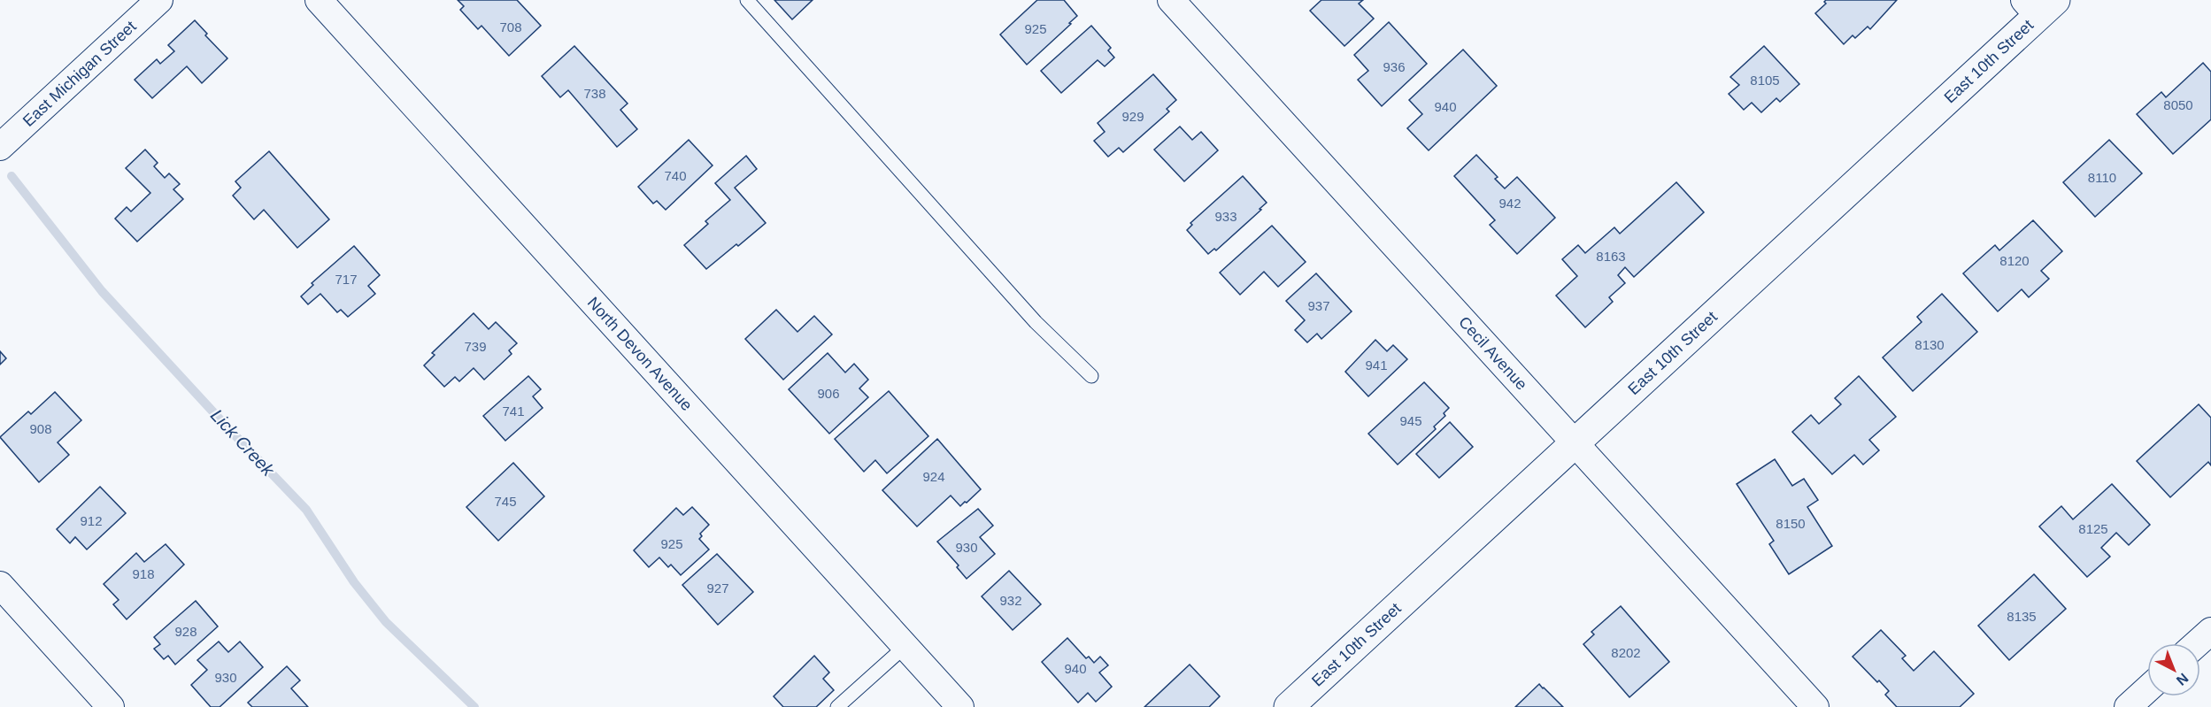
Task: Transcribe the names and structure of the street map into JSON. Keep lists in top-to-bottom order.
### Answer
{
  "streets": {
    "main road": ["East 10th Street"],
    "street": ["East Michigan Street", "North Devon Avenue", "Cecil Avenue"]
  },
  "crossings": [
    ["East 10th Street", "Cecil Avenue"]
  ],
  "water": ["Lick Creek"],
  "house_numbers": [
    "708",
    "925",
    "936",
    "8105",
    "738",
    "8050",
    "940",
    "929",
    "740",
    "8110",
    "942",
    "933",
    "8163",
    "8120",
    "717",
    "937",
    "8130",
    "739",
    "941",
    "906",
    "741",
    "945",
    "908",
    "924",
    "745",
    "912",
    "8150",
    "8125",
    "925",
    "930",
    "918",
    "927",
    "932",
    "8135",
    "928",
    "8202",
    "940",
    "930"
  ],
  "north": "bottom right"
}
